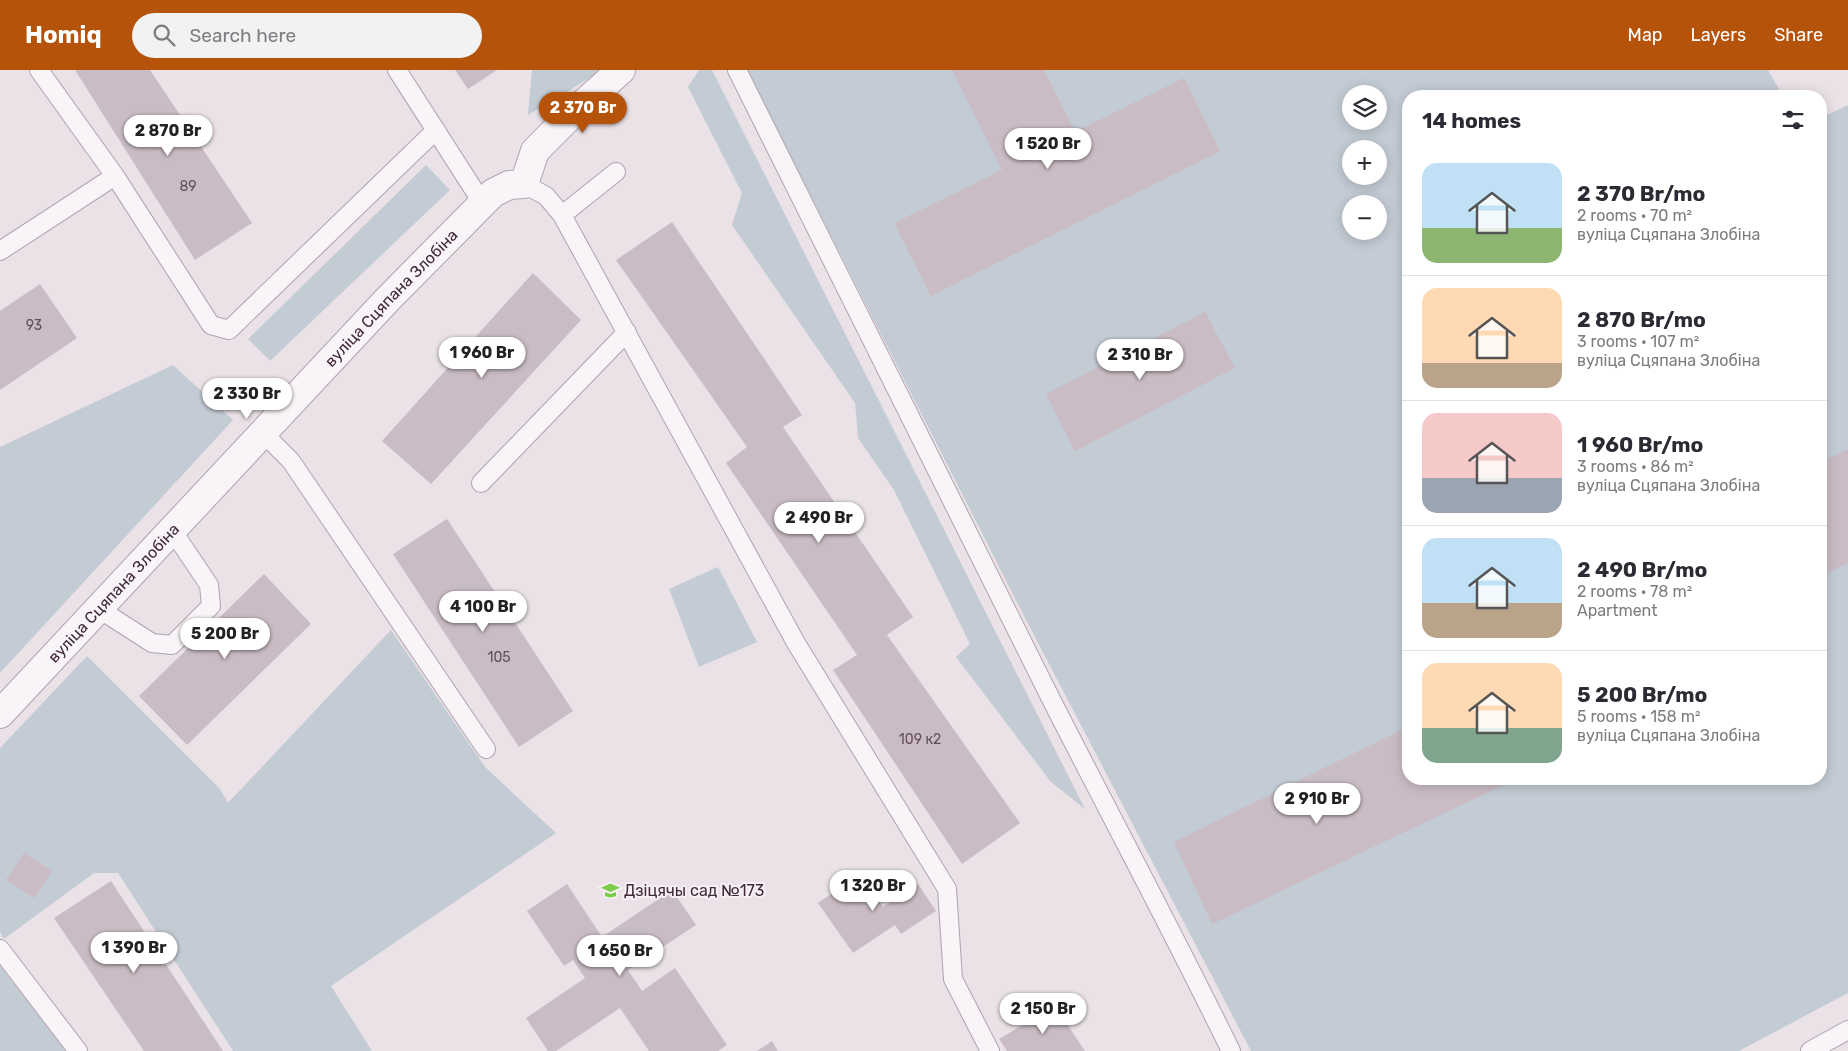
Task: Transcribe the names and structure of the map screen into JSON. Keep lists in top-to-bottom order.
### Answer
{
  "streets": {
    "street": ["вуліца Сцяпана Злобіна"]
  },
  "places": {
    "school or university": ["Дзіцячы сад №173"]
  },
  "house_numbers": [
    "89",
    "93",
    "105",
    "109 к2"
  ],
  "page": {
    "header": "Homiq",
    "search": "Search here",
    "nav": ["Map", "Layers", "Share"],
    "map_buttons": ["+", "−"],
    "heading": "14 homes",
    "price": [
      "2 370 Br",
      "2 870 Br",
      "1 520 Br",
      "1 960 Br",
      "2 310 Br",
      "2 330 Br",
      "2 490 Br",
      "4 100 Br",
      "5 200 Br",
      "2 910 Br",
      "1 320 Br",
      "1 390 Br",
      "1 650 Br",
      "2 150 Br"
    ],
    "list": [
      {
        "name": "2 370 Br/mo",
        "note": "2 rooms · 70 m² · вуліца Сцяпана Злобіна"
      },
      {
        "name": "2 870 Br/mo",
        "note": "3 rooms · 107 m² · вуліца Сцяпана Злобіна"
      },
      {
        "name": "1 960 Br/mo",
        "note": "3 rooms · 86 m² · вуліца Сцяпана Злобіна"
      },
      {
        "name": "2 490 Br/mo",
        "note": "2 rooms · 78 m² · Apartment"
      },
      {
        "name": "5 200 Br/mo",
        "note": "5 rooms · 158 m² · вуліца Сцяпана Злобіна"
      }
    ]
  }
}
